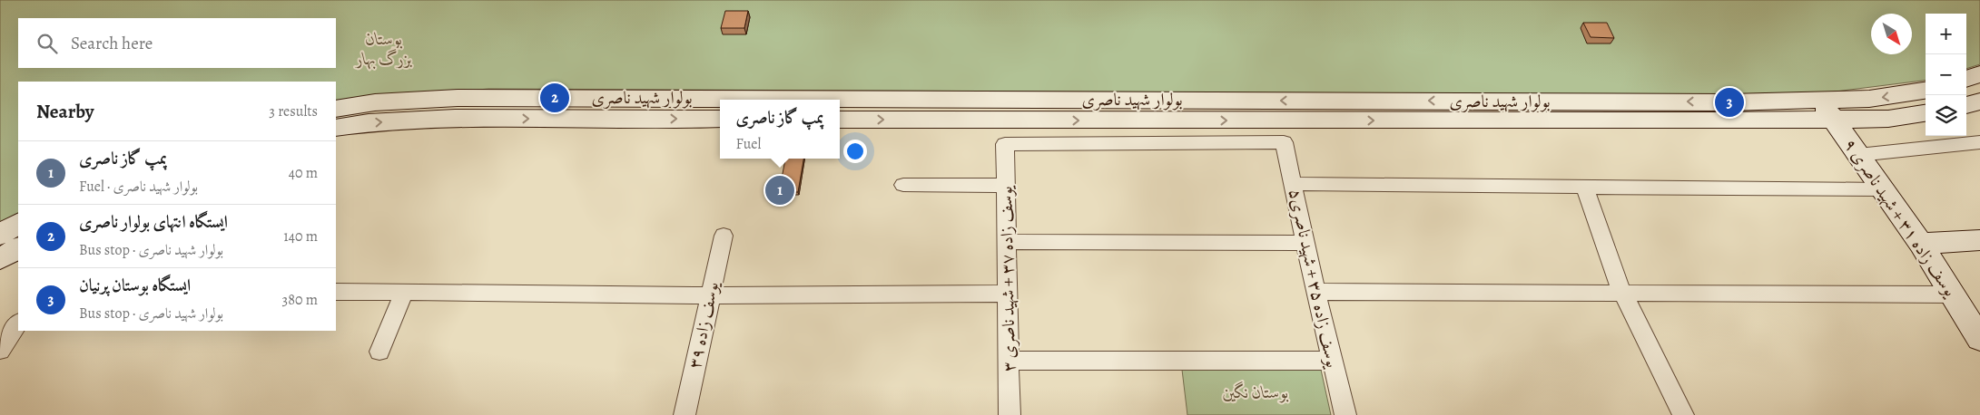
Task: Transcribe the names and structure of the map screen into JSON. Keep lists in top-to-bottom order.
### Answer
{
  "streets": {
    "main road": ["بولوار شهید ناصری", "یوسف زاده ۳۱ + شهید ناصری ۹"],
    "street": ["یوسف زاده ۳۵ + شهید ناصری۵", "یوسف زاده ۳۷ + شهید ناصری ۳", "یوسف زاده ۳۹"]
  },
  "crossings": [
    ["بولوار شهید ناصری", "یوسف زاده ۳۱ + شهید ناصری ۹"],
    ["یوسف زاده ۳۵ + شهید ناصری۵", "یوسف زاده ۳۷ + شهید ناصری ۳"]
  ],
  "parks": ["بوستان بزرگ بهار", "بوستان نگین"],
  "north": "bottom right",
  "page": {
    "map_buttons": ["+", "−"],
    "search": "Search here",
    "pins": ["2", "3", "1"],
    "heading": ["Nearby", "3 results"],
    "popup": ["پمپ گاز ناصری", "Fuel"],
    "list": [
      {
        "mark": "1",
        "name": "پمپ گاز ناصری",
        "note": "Fuel · بولوار شهید ناصری",
        "value": "40 m"
      },
      {
        "mark": "2",
        "name": "ایستگاه انتهای بولوار ناصری",
        "note": "Bus stop · بولوار شهید ناصری",
        "value": "140 m"
      },
      {
        "mark": "3",
        "name": "ایستگاه بوستان پرنیان",
        "note": "Bus stop · بولوار شهید ناصری",
        "value": "380 m"
      }
    ]
  }
}
